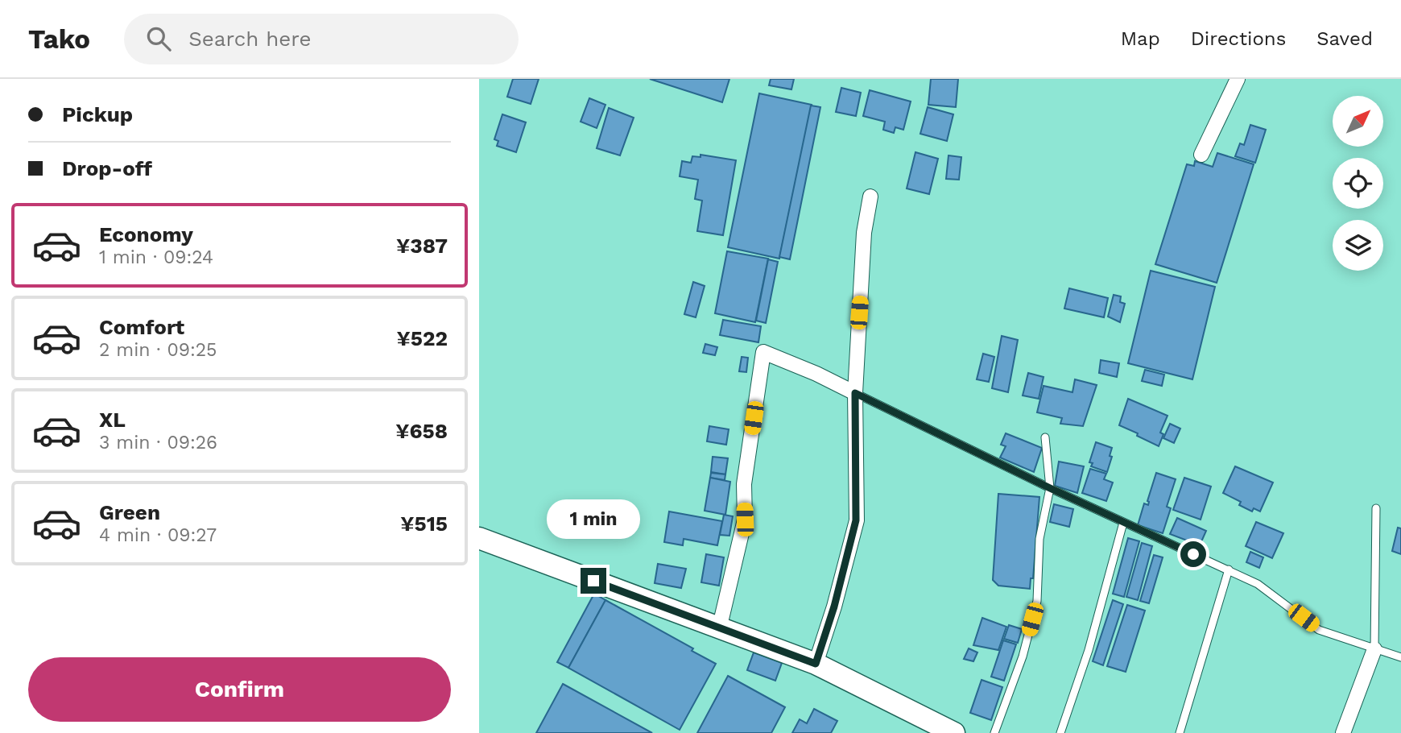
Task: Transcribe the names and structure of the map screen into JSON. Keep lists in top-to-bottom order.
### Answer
{
  "north": "top right",
  "page": {
    "header": "Tako",
    "search": "Search here",
    "nav": ["Map", "Directions", "Saved"],
    "banner": ["Pickup", "Drop-off"],
    "list": [
      {
        "name": "Economy",
        "note": "1 min · 09:24",
        "value": "¥387"
      },
      {
        "name": "Comfort",
        "note": "2 min · 09:25",
        "value": "¥522"
      },
      {
        "name": "XL",
        "note": "3 min · 09:26",
        "value": "¥658"
      },
      {
        "name": "Green",
        "note": "4 min · 09:27",
        "value": "¥515"
      }
    ],
    "bubble": "1 min",
    "buttons": "Confirm"
  }
}
